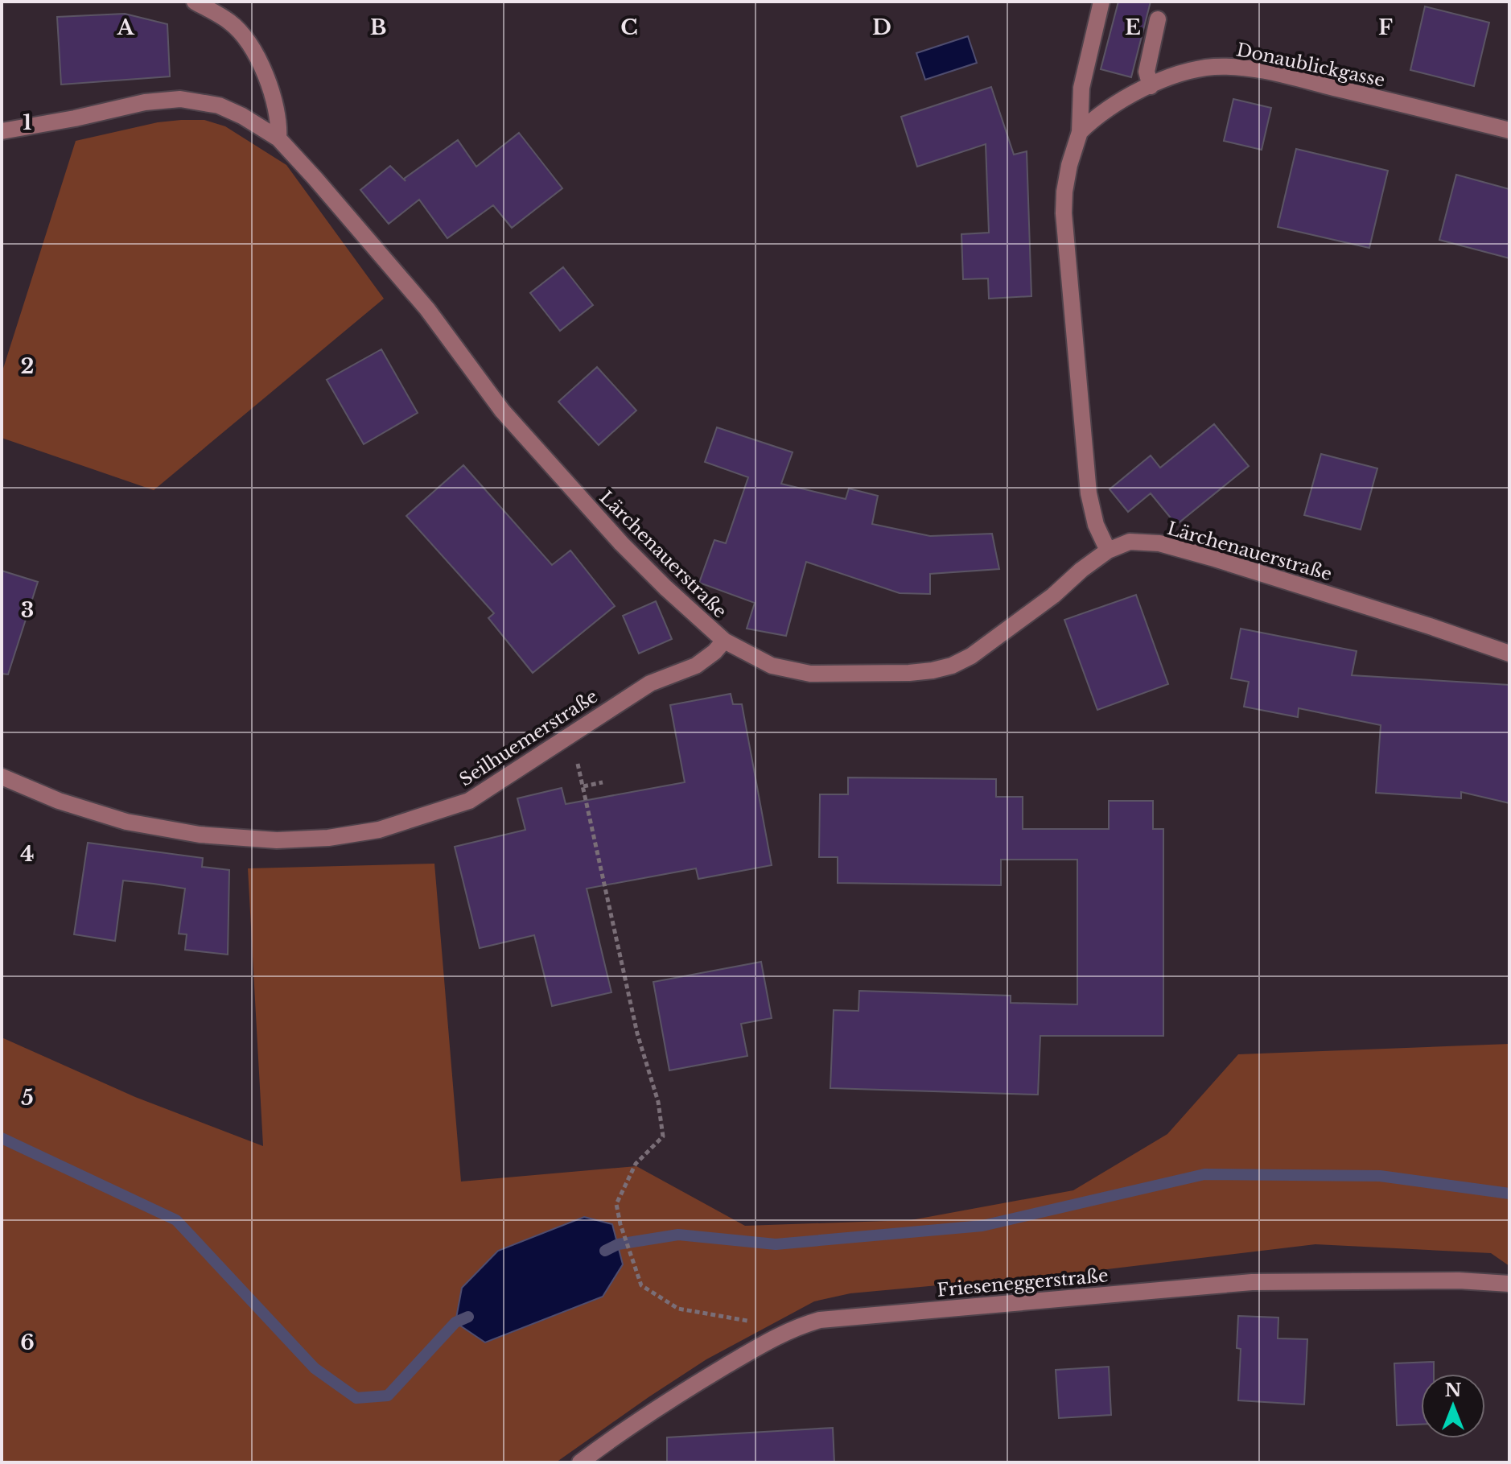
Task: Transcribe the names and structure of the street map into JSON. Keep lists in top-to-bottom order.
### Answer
{
  "streets": {
    "street": [
      "Donaublickgasse",
      "Lärchenauerstraße",
      "Seilhuemerstraße",
      "Frieseneggerstraße"
    ]
  },
  "crossings": [
    ["Lärchenauerstraße", "Seilhuemerstraße"]
  ],
  "north": "top",
  "grid": {
    "columns": [
      "A",
      "B",
      "C",
      "D",
      "E",
      "F"
    ],
    "rows": [
      "1",
      "2",
      "3",
      "4",
      "5",
      "6"
    ]
  }
}
